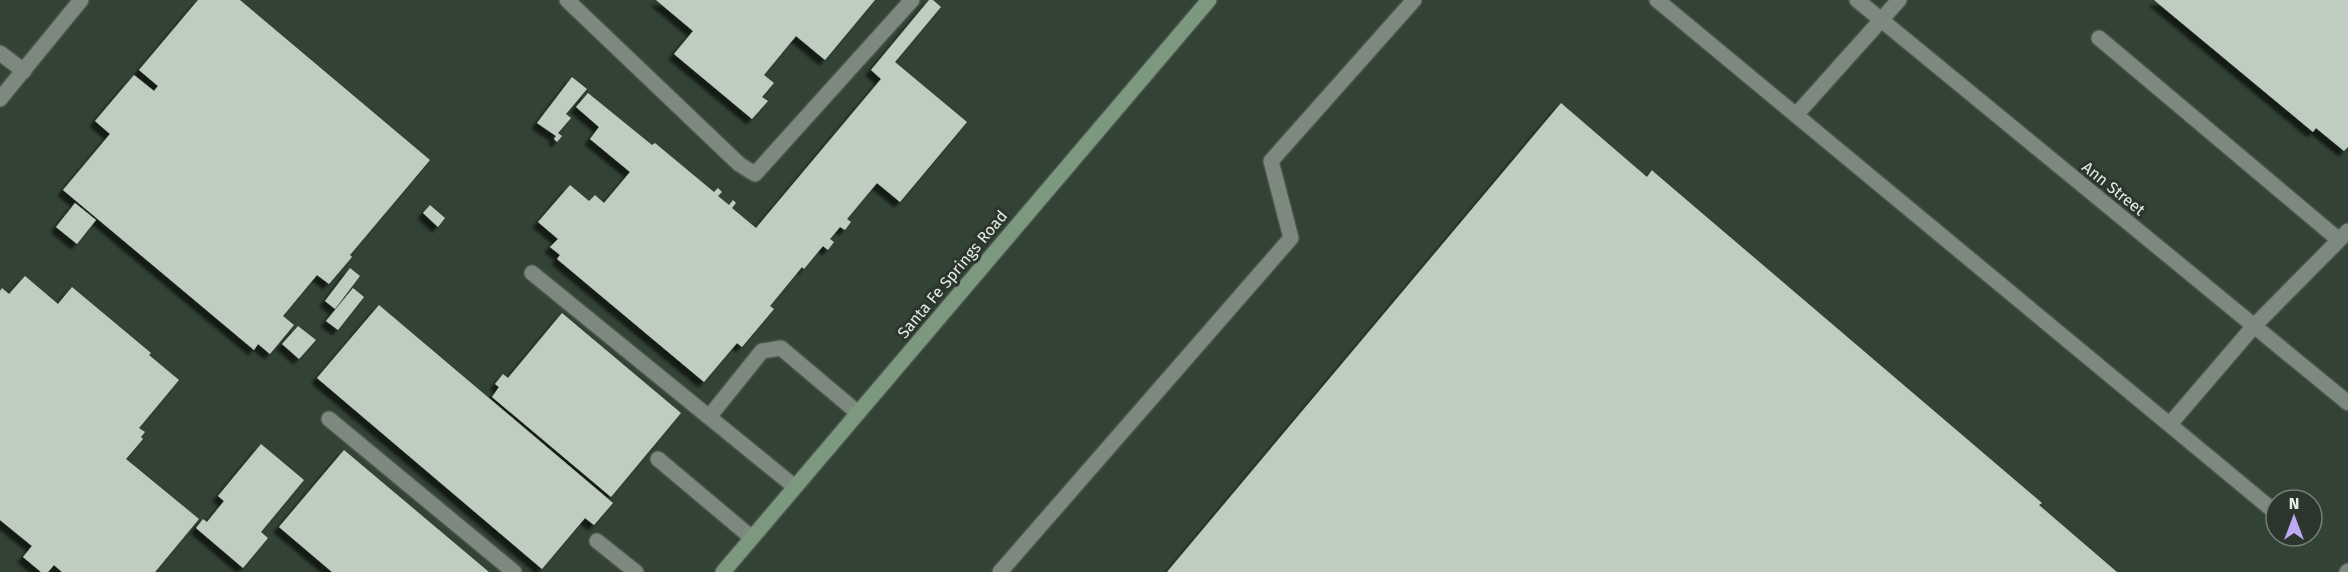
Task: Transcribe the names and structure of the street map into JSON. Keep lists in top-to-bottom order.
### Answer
{
  "streets": {
    "main road": ["Santa Fe Springs Road"],
    "street": ["Ann Street"]
  },
  "north": "top"
}
